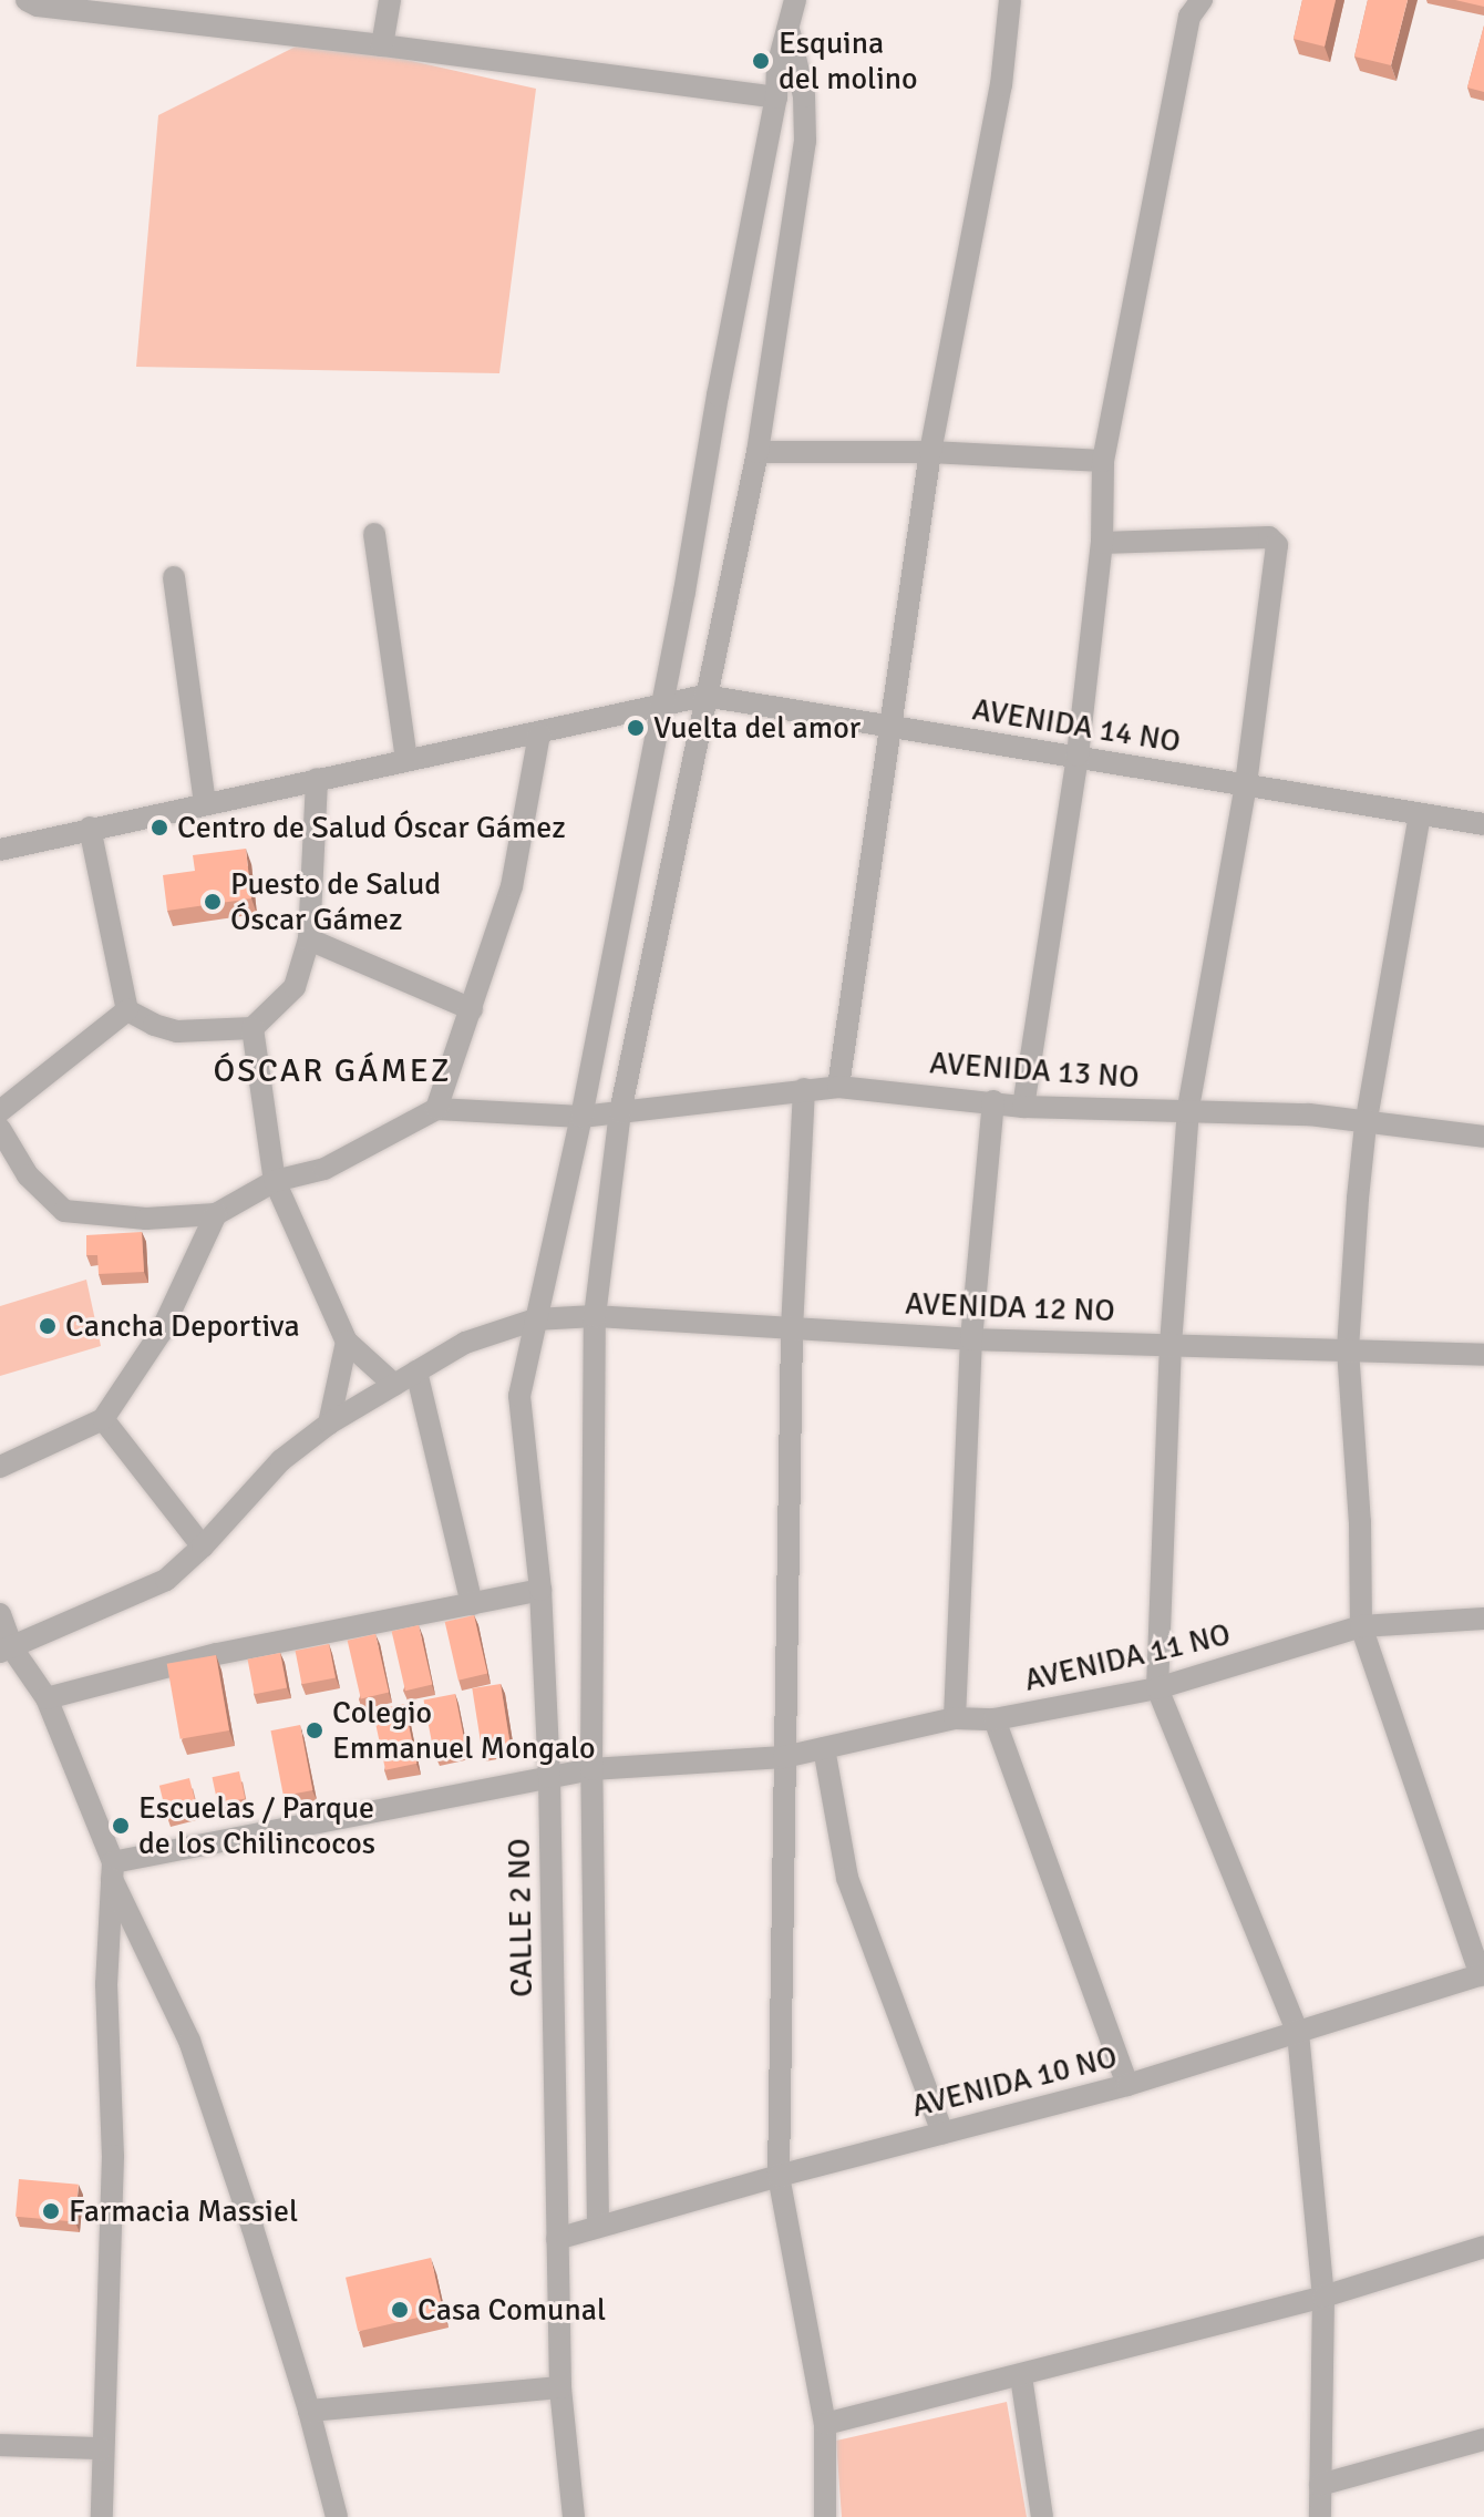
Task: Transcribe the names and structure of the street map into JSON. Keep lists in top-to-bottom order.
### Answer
{
  "streets": {
    "street": [
      "AVENIDA 14 NO",
      "AVENIDA 13 NO",
      "AVENIDA 12 NO",
      "AVENIDA 11 NO",
      "CALLE 2 NO",
      "AVENIDA 10 NO"
    ]
  },
  "crossings": [
    ["AVENIDA 14 NO", "CALLE 2 NO"],
    ["AVENIDA 13 NO", "CALLE 2 NO"],
    ["AVENIDA 12 NO", "CALLE 2 NO"],
    ["AVENIDA 11 NO", "CALLE 2 NO"],
    ["CALLE 2 NO", "AVENIDA 10 NO"]
  ],
  "districts": ["ÓSCAR GÁMEZ"],
  "places": [
    "Esquina del molino",
    "Vuelta del amor",
    "Centro de Salud Óscar Gámez",
    "Puesto de Salud Óscar Gámez",
    "Cancha Deportiva",
    "Colegio Emmanuel Mongalo",
    "Escuelas / Parque de los Chilincocos",
    "Farmacia Massiel",
    "Casa Comunal"
  ]
}
